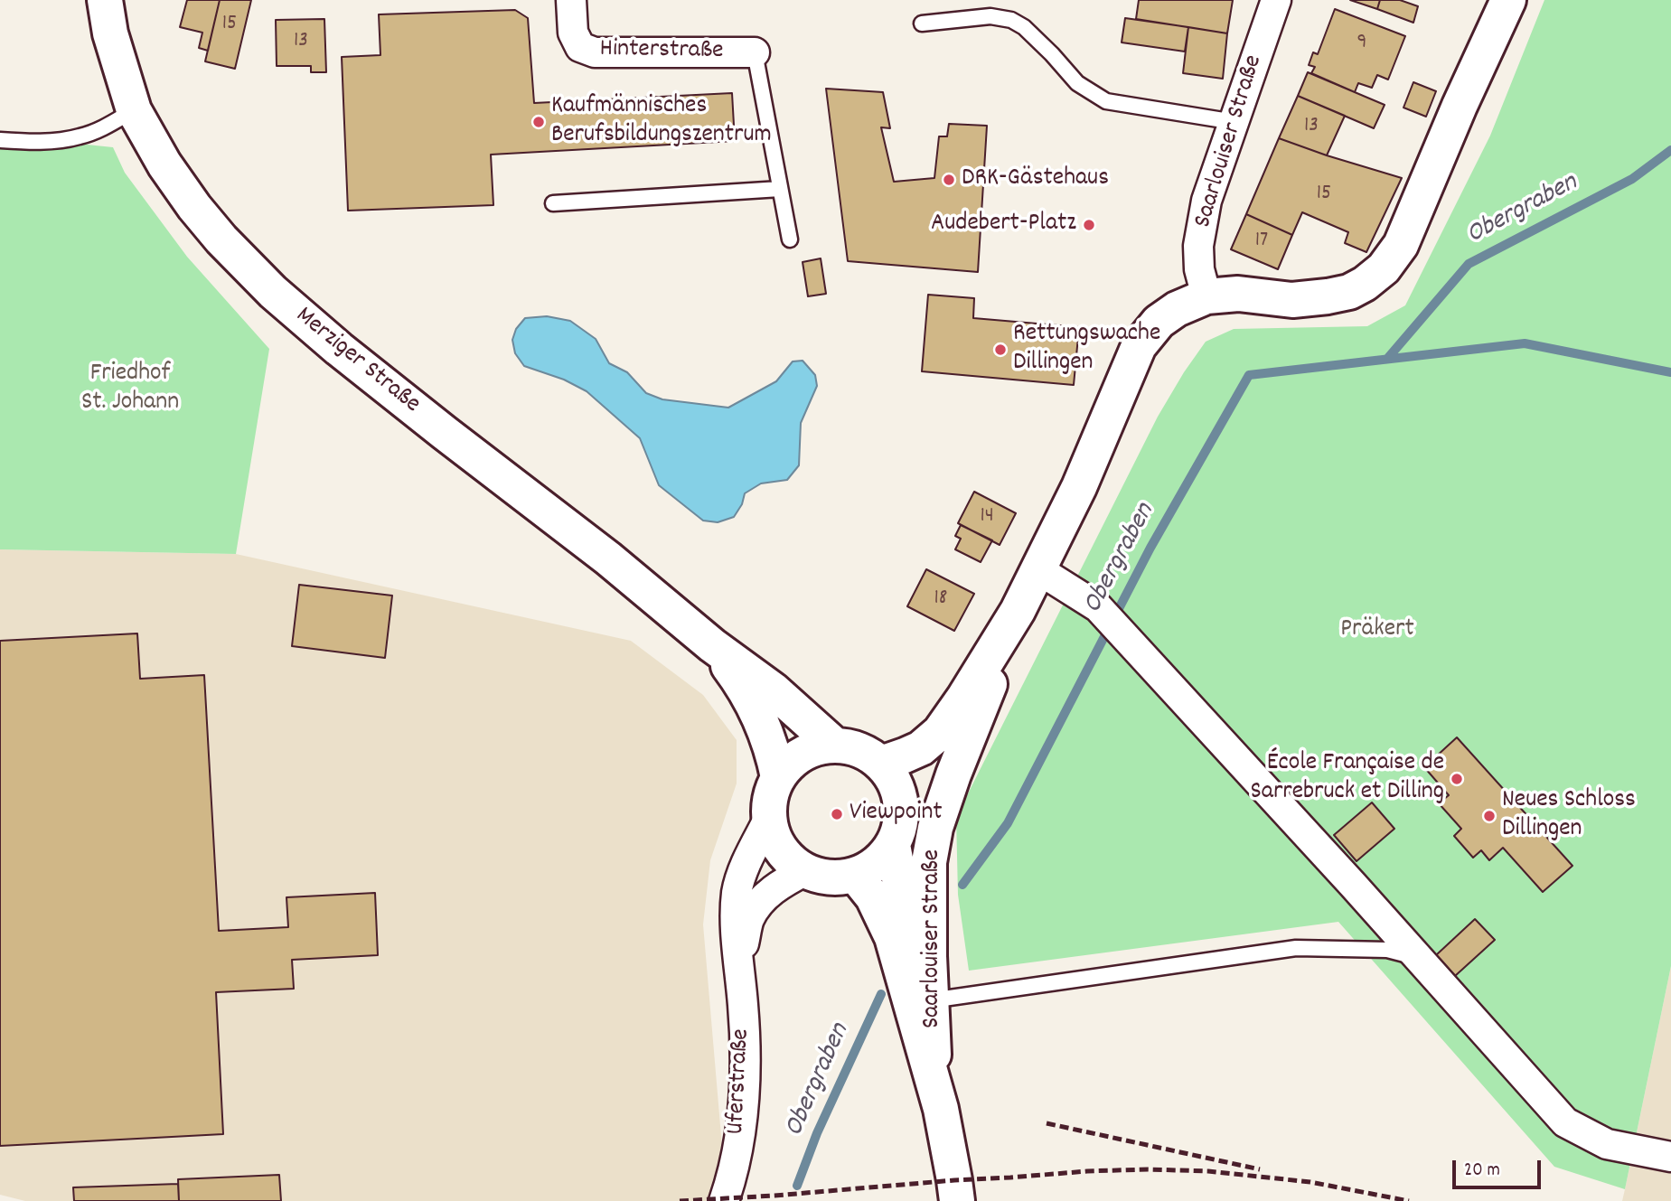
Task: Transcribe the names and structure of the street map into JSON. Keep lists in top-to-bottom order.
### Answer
{
  "streets": {
    "main road": ["Saarlouiser Straße", "Merziger Straße"],
    "street": ["Hinterstraße", "Uferstraße"]
  },
  "crossings": [
    ["Saarlouiser Straße", "Merziger Straße"],
    ["Saarlouiser Straße", "Uferstraße"],
    ["Merziger Straße", "Uferstraße"]
  ],
  "water": ["Obergraben"],
  "parks": ["Friedhof St. Johann", "Präkert"],
  "places": [
    "Kaufmännisches Berufsbildungszentrum",
    "DRK-Gästehaus",
    "Audebert-Platz",
    "Rettungswache Dillingen",
    "École Française de Sarrebruck et Dilling",
    "Viewpoint",
    "Neues Schloss Dillingen"
  ],
  "house_numbers": [
    "15",
    "13",
    "9",
    "13",
    "15",
    "17",
    "14",
    "18"
  ],
  "scale_bar": "20 m"
}
